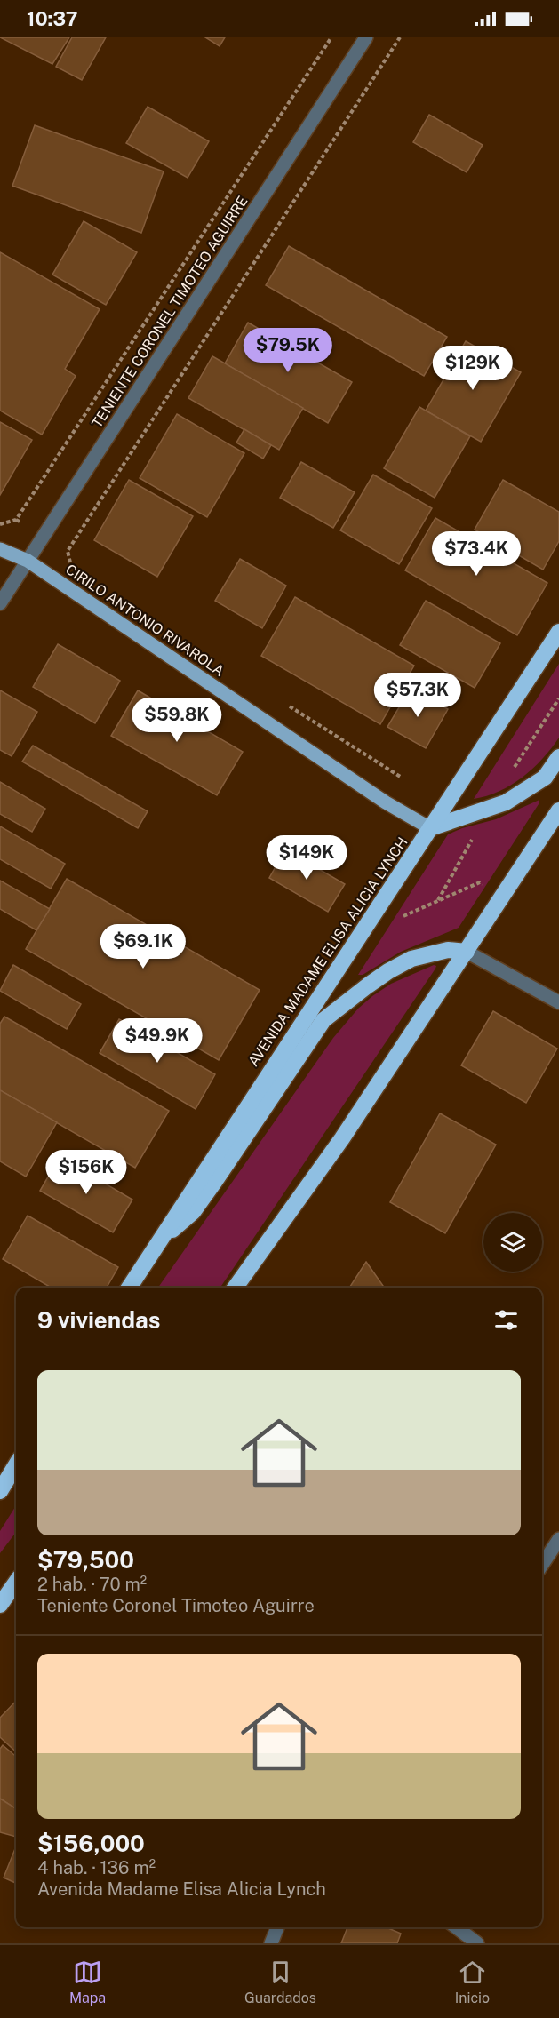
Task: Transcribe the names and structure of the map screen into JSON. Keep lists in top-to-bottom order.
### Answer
{
  "streets": {
    "highway": ["AVENIDA MADAME ELISA ALICIA LYNCH"],
    "main road": ["CIRILO ANTONIO RIVAROLA"],
    "street": ["TENIENTE CORONEL TIMOTEO AGUIRRE"]
  },
  "crossings": [
    ["TENIENTE CORONEL TIMOTEO AGUIRRE", "CIRILO ANTONIO RIVAROLA"],
    ["CIRILO ANTONIO RIVAROLA", "AVENIDA MADAME ELISA ALICIA LYNCH"]
  ],
  "page": {
    "status": "10:37",
    "price": [
      "$79.5K",
      "$129K",
      "$73.4K",
      "$57.3K",
      "$59.8K",
      "$149K",
      "$69.1K",
      "$49.9K",
      "$156K"
    ],
    "heading": "9 viviendas",
    "list": [
      {
        "name": "$79,500",
        "note": "2 hab. · 70 m² · Teniente Coronel Timoteo Aguirre"
      },
      {
        "name": "$156,000",
        "note": "4 hab. · 136 m² · Avenida Madame Elisa Alicia Lynch"
      }
    ],
    "tabs": ["Mapa", "Guardados", "Inicio"]
  }
}
